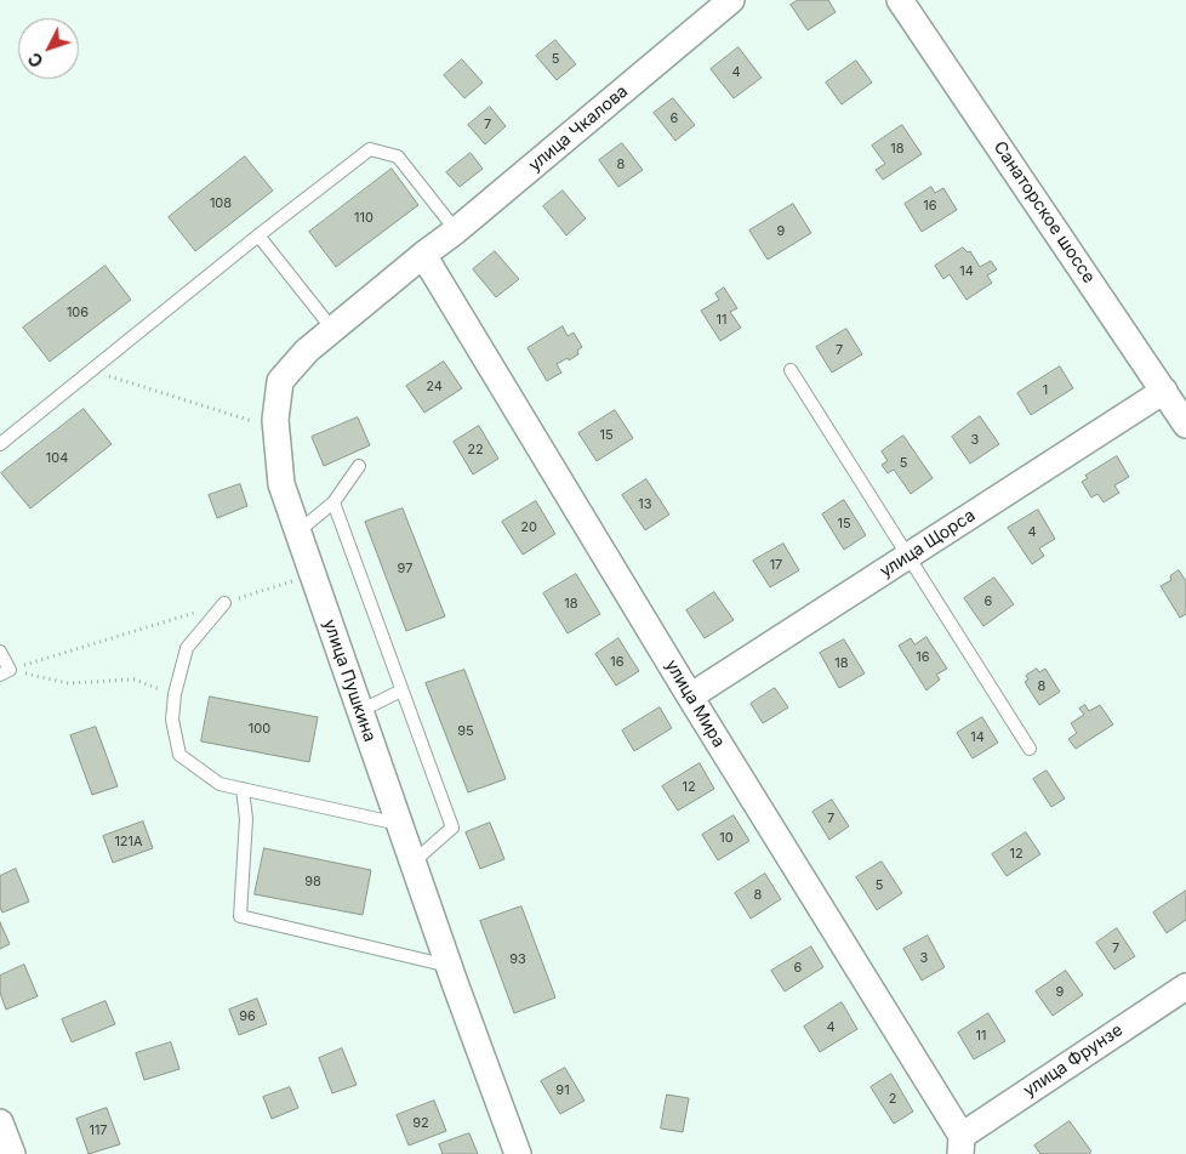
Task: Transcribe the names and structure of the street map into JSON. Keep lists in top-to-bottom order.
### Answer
{
  "streets": {
    "street": [
      "улица Чкалова",
      "Санаторское шоссе",
      "улица Щорса",
      "улица Пушкина",
      "улица Мира",
      "улица Фрунзе"
    ]
  },
  "crossings": [
    ["улица Чкалова", "улица Пушкина"],
    ["улица Чкалова", "улица Мира"],
    ["Санаторское шоссе", "улица Щорса"],
    ["улица Щорса", "улица Мира"],
    ["улица Пушкина", "улица Мира"],
    ["улица Мира", "улица Фрунзе"]
  ],
  "house_numbers": [
    "5",
    "4",
    "6",
    "7",
    "18",
    "8",
    "108",
    "16",
    "110",
    "9",
    "14",
    "106",
    "11",
    "7",
    "24",
    "1",
    "15",
    "3",
    "22",
    "104",
    "5",
    "13",
    "15",
    "20",
    "4",
    "17",
    "97",
    "6",
    "18",
    "16",
    "16",
    "18",
    "8",
    "100",
    "95",
    "14",
    "12",
    "7",
    "10",
    "121А",
    "12",
    "98",
    "5",
    "8",
    "7",
    "3",
    "93",
    "6",
    "9",
    "96",
    "4",
    "11",
    "91",
    "2",
    "92",
    "117"
  ],
  "north": "bottom left"
}
